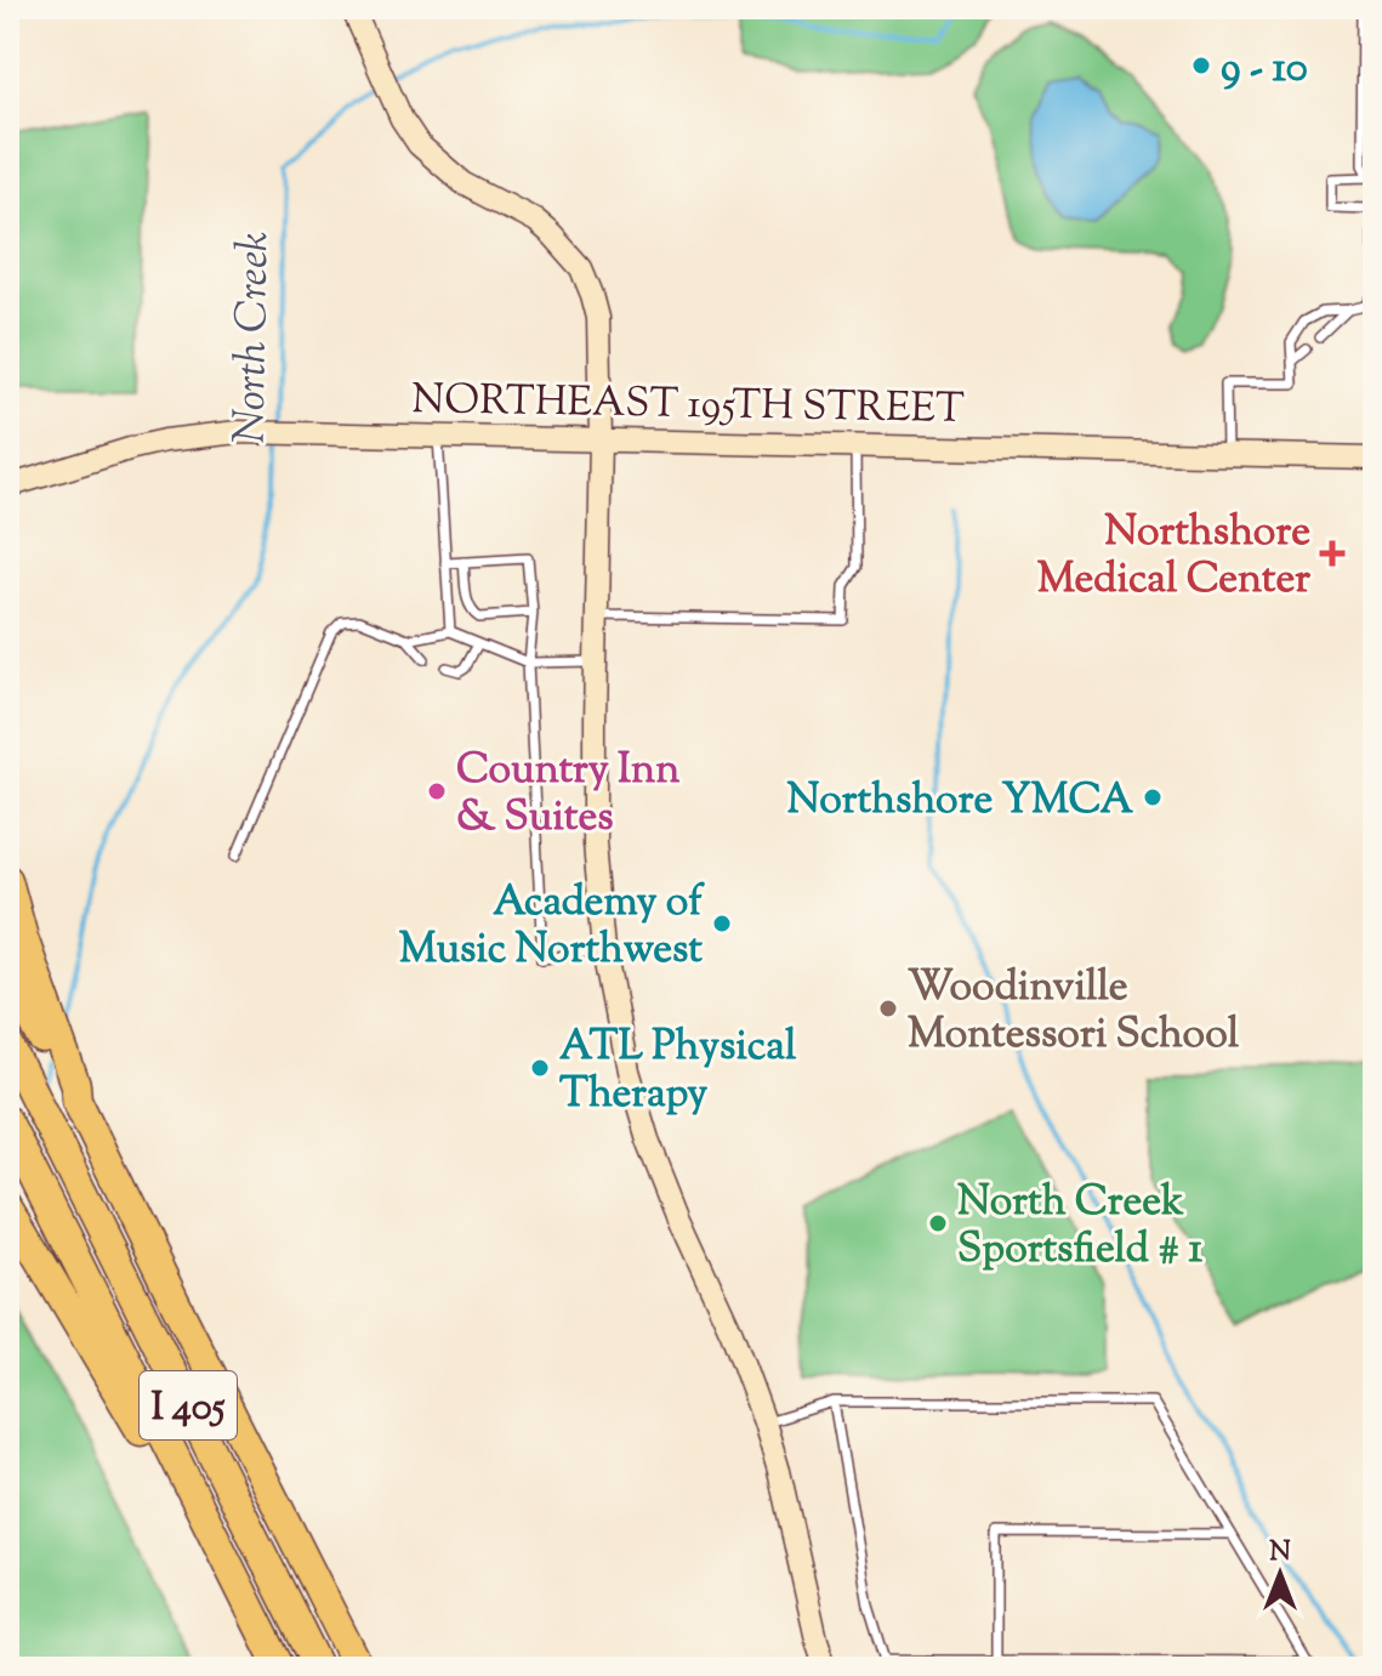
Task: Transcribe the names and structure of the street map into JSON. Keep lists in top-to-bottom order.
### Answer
{
  "streets": {
    "highway": ["I 405"],
    "street": ["NORTHEAST 195TH STREET"]
  },
  "water": ["North Creek"],
  "places": {
    "other": [
      "9 - 10",
      "Country Inn & Suites",
      "Northshore YMCA",
      "Academy of Music Northwest",
      "Woodinville Montessori School",
      "ATL Physical Therapy",
      "North Creek Sportsfield # 1"
    ],
    "health": ["Northshore Medical Center"]
  },
  "north": "top"
}
